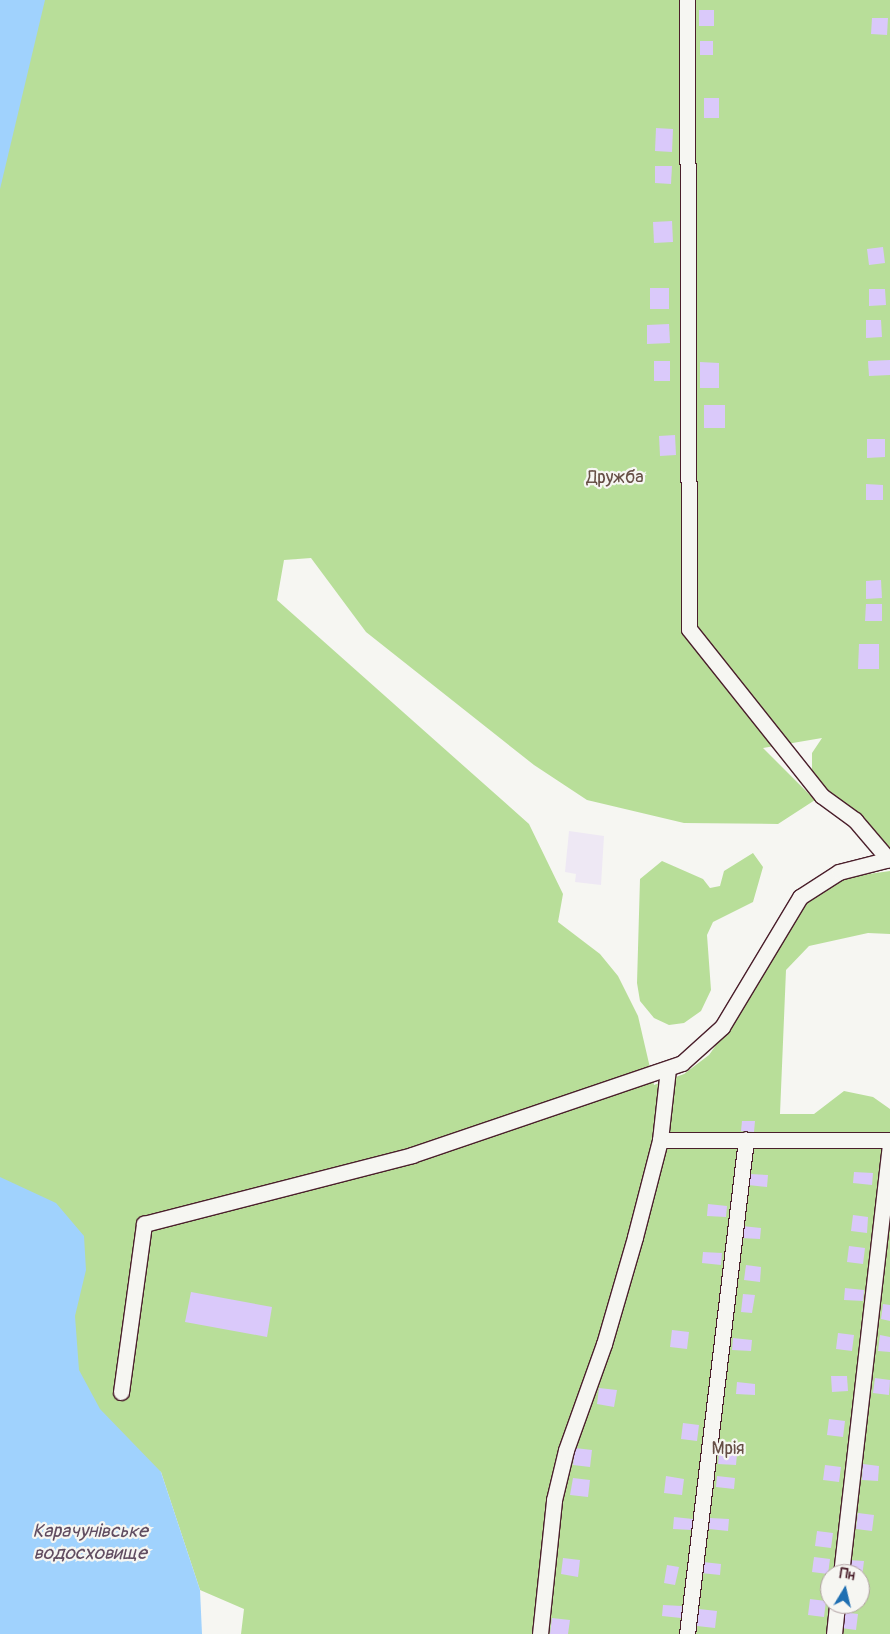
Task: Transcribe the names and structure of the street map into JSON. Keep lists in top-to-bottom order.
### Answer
{
  "water": ["Карачунівське водосховище"],
  "parks": ["Дружба", "Мрія"],
  "north": "top"
}
